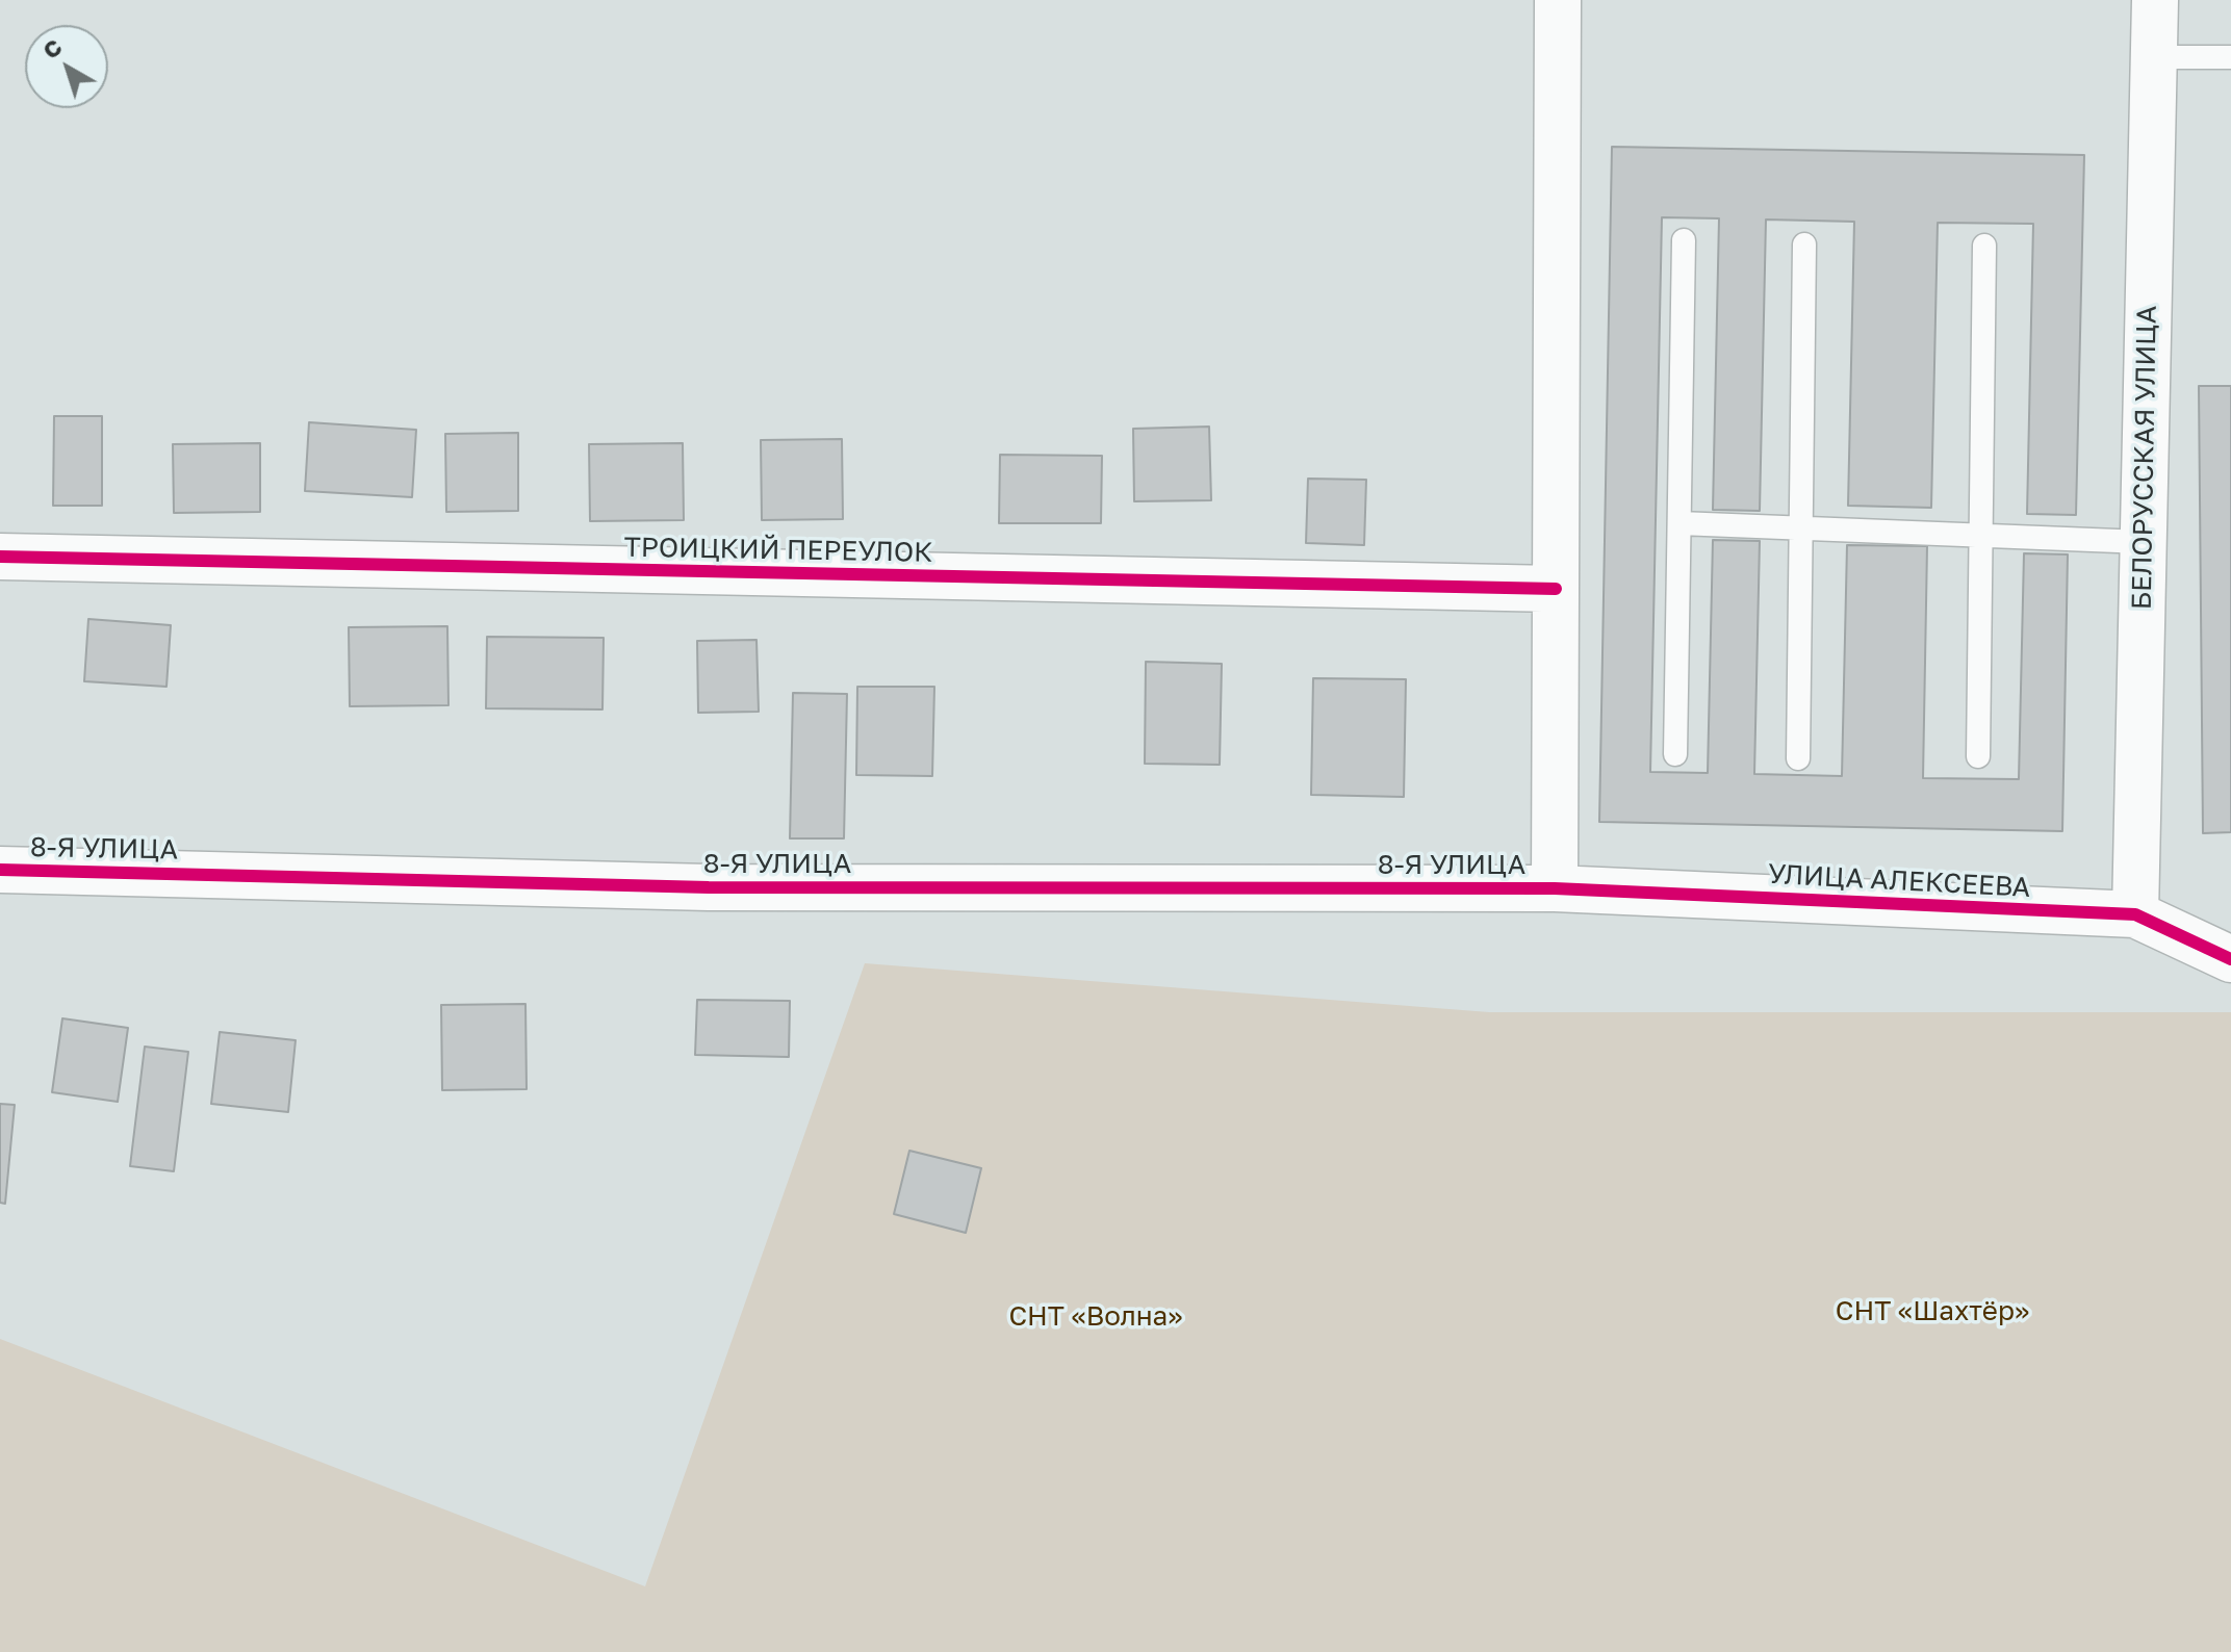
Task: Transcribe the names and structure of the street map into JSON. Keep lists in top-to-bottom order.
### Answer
{
  "streets": {
    "street": [
      "БЕЛОРУССКАЯ УЛИЦА",
      "ТРОИЦКИЙ ПЕРЕУЛОК",
      "8-Я УЛИЦА",
      "УЛИЦА АЛЕКСЕЕВА"
    ]
  },
  "crossings": [
    ["БЕЛОРУССКАЯ УЛИЦА", "УЛИЦА АЛЕКСЕЕВА"],
    ["8-Я УЛИЦА", "УЛИЦА АЛЕКСЕЕВА"]
  ],
  "parks": ["СНТ «Шахтёр»", "СНТ «Волна»"],
  "north": "top left"
}
